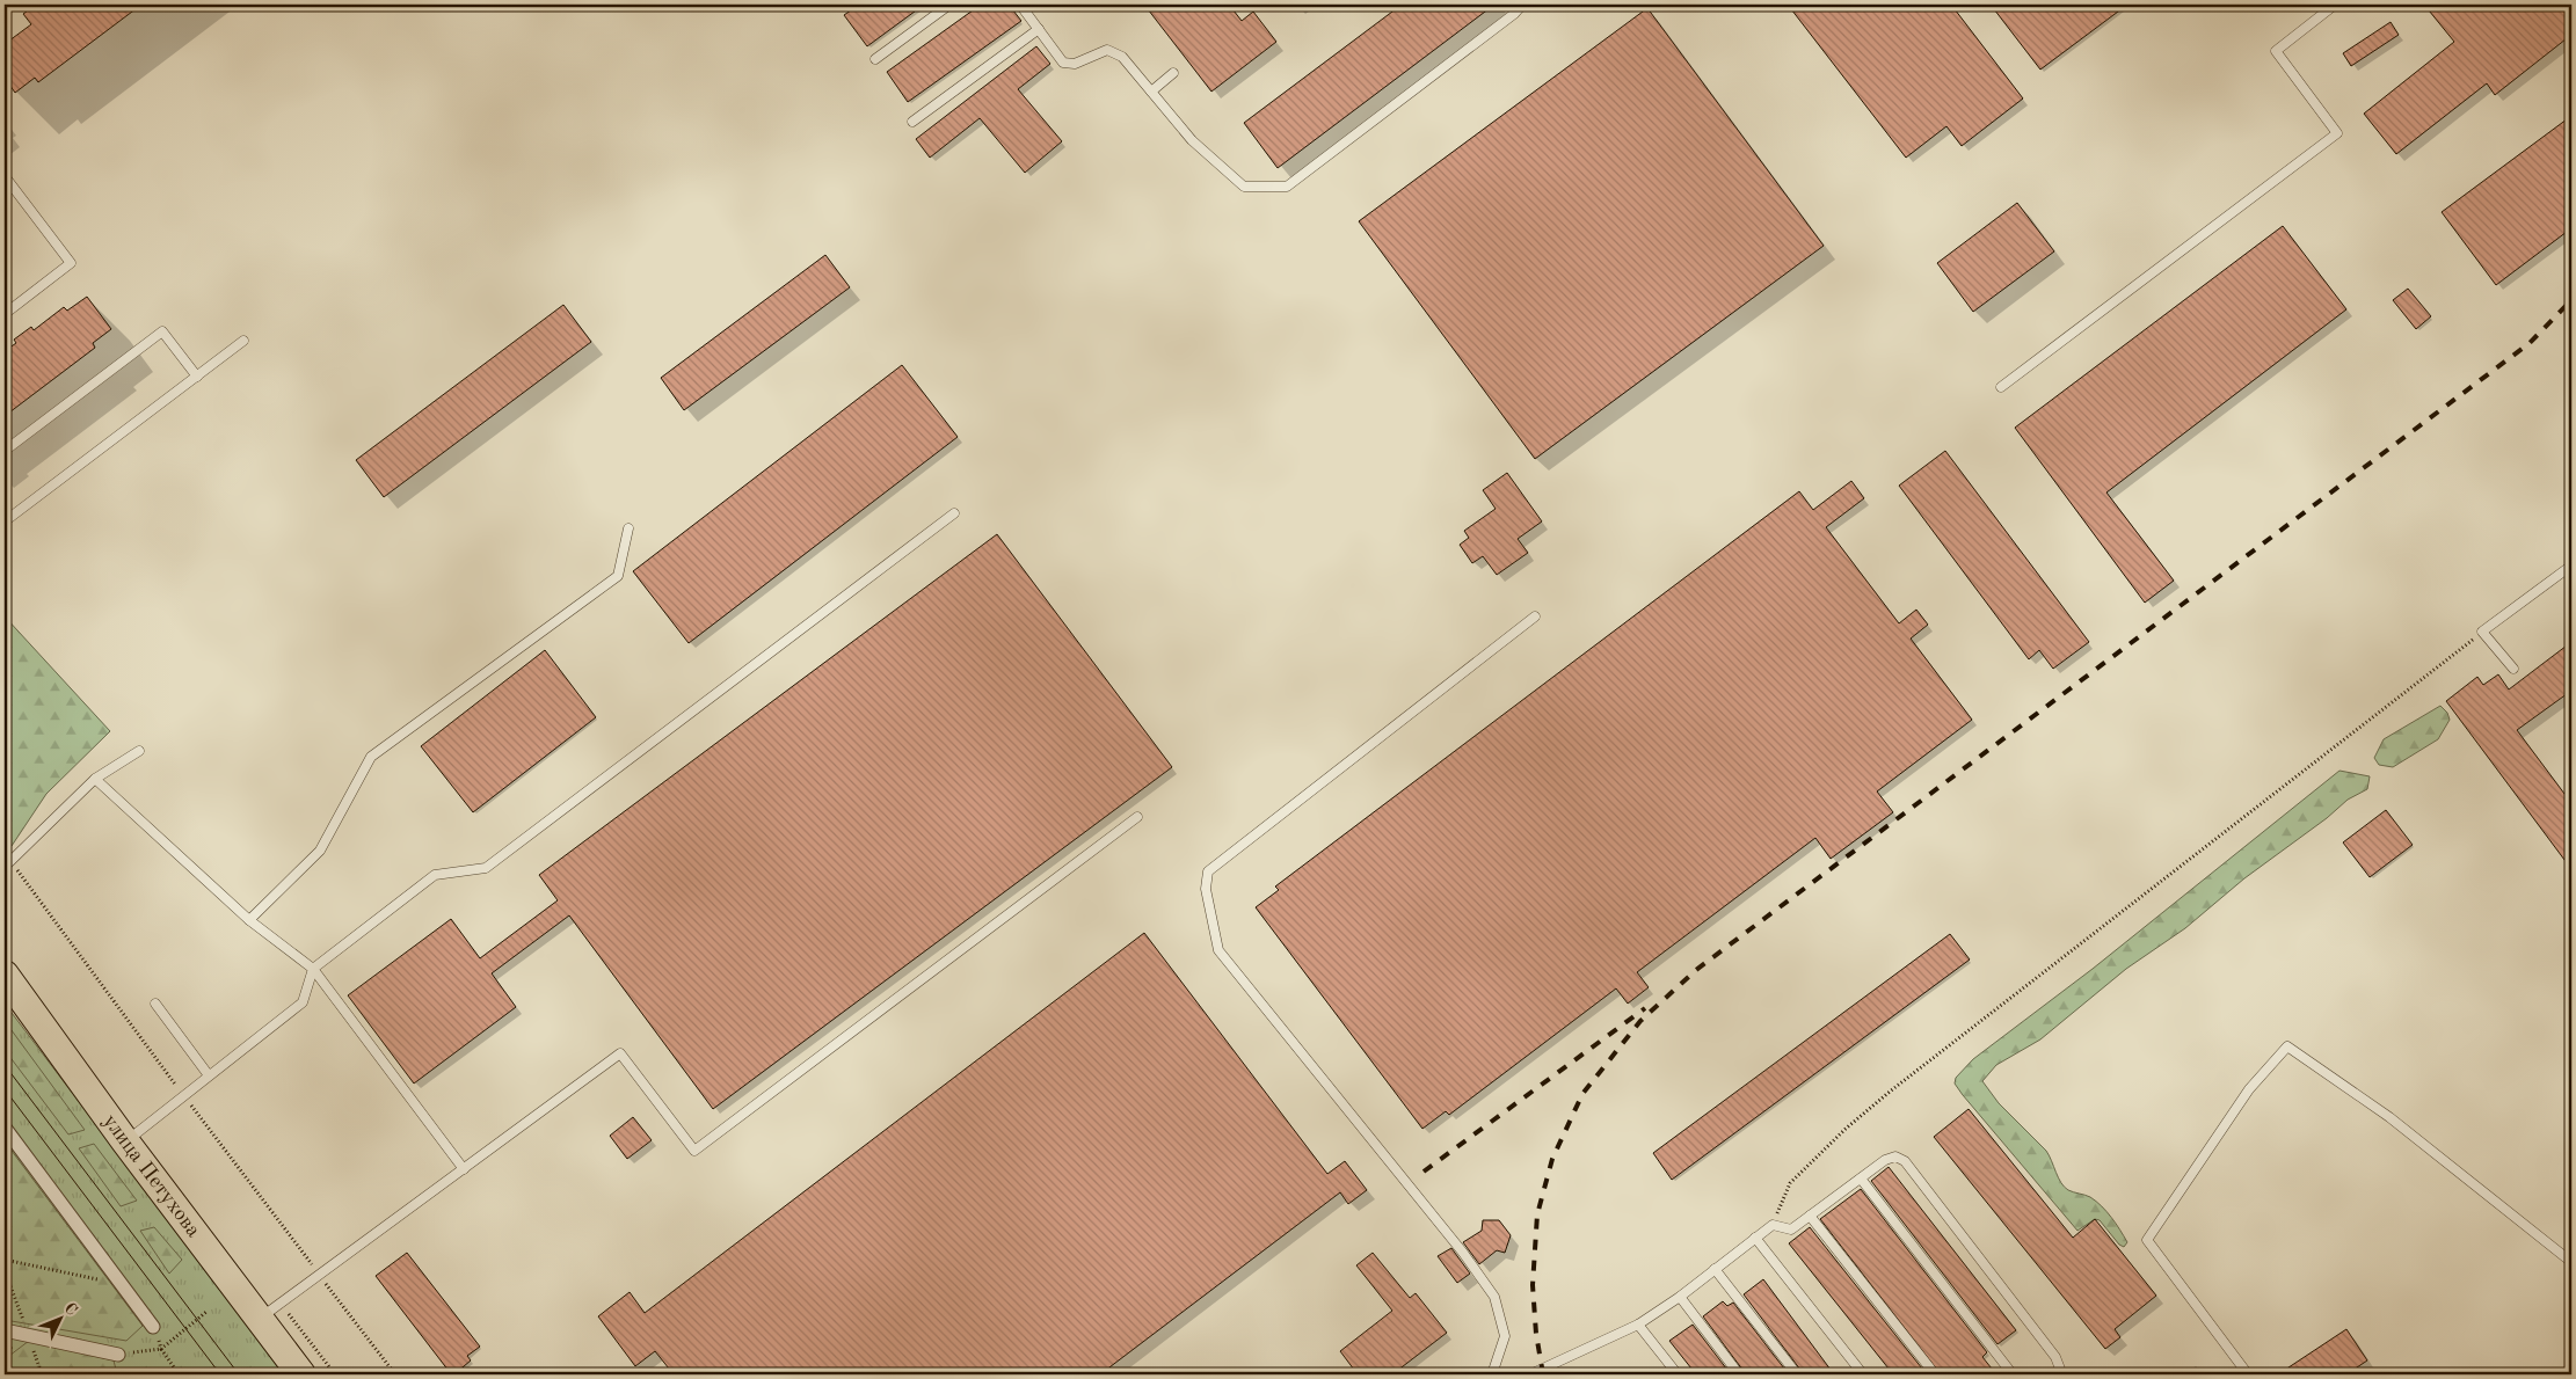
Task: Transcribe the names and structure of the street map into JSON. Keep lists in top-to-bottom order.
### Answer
{
  "streets": {
    "highway": ["улица Петухова"]
  },
  "north": "top right"
}
